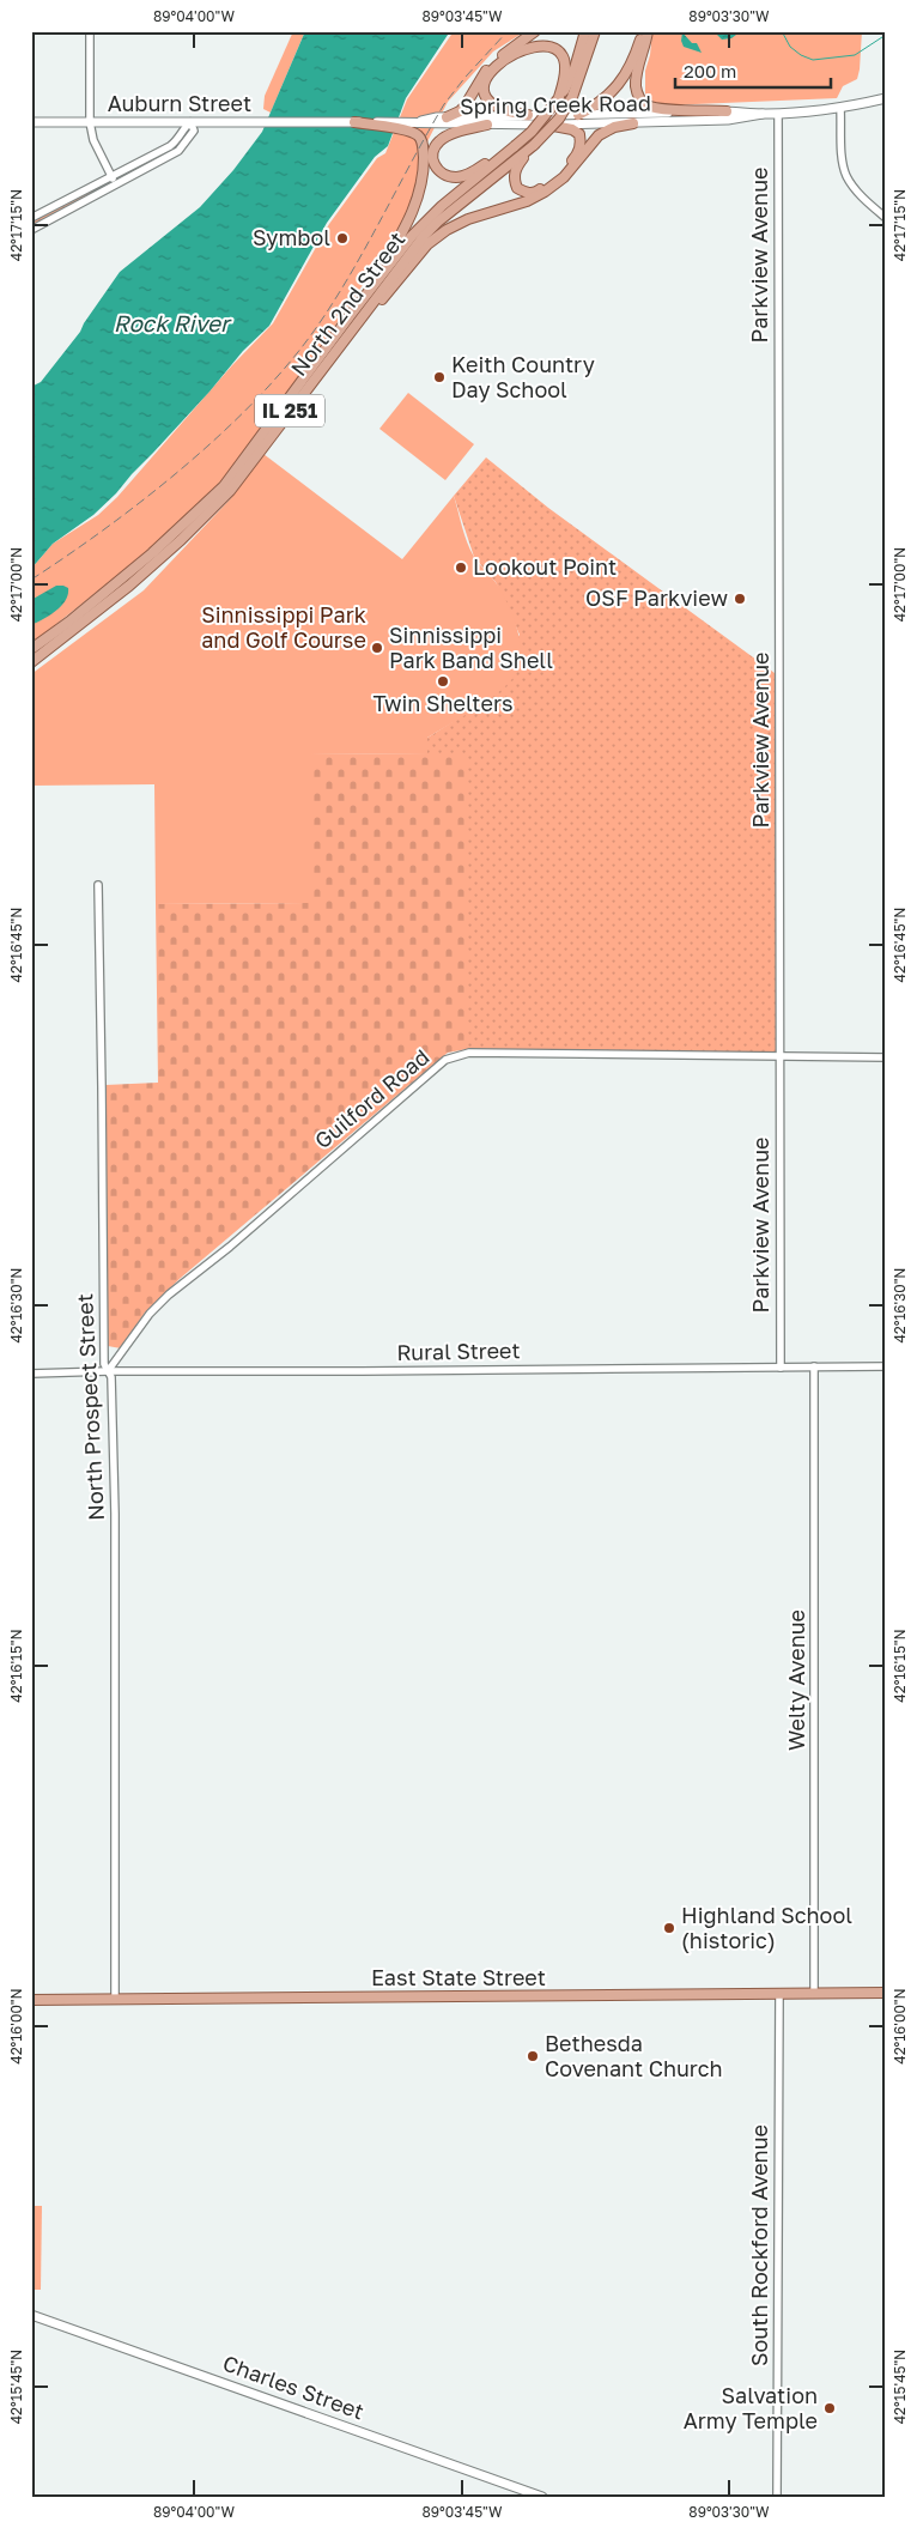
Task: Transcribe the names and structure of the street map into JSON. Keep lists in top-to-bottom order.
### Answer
{
  "streets": {
    "main road": [
      "Auburn Street",
      "Spring Creek Road",
      "North 2nd Street",
      "IL 251",
      "East State Street",
      "Charles Street"
    ],
    "street": [
      "Parkview Avenue",
      "Guilford Road",
      "Rural Street",
      "North Prospect Street",
      "Welty Avenue",
      "South Rockford Avenue"
    ]
  },
  "crossings": [
    ["Auburn Street", "Spring Creek Road"],
    ["Spring Creek Road", "Parkview Avenue"],
    ["Parkview Avenue", "Guilford Road"],
    ["Parkview Avenue", "Rural Street"],
    ["Guilford Road", "Rural Street"],
    ["Guilford Road", "North Prospect Street"],
    ["Rural Street", "North Prospect Street"],
    ["Rural Street", "Welty Avenue"],
    ["North Prospect Street", "East State Street"],
    ["Welty Avenue", "East State Street"],
    ["East State Street", "South Rockford Avenue"]
  ],
  "water": ["Rock River"],
  "parks": ["Sinnissippi Park and Golf Course"],
  "places": [
    "Symbol",
    "Keith Country Day School",
    "Lookout Point",
    "OSF Parkview",
    "Sinnissippi Park Band Shell",
    "Twin Shelters",
    "Highland School (historic)",
    "Bethesda Covenant Church",
    "Salvation Army Temple"
  ],
  "scale_bar": "200 m",
  "coordinates": [
    "89°04'00\"W",
    "89°03'45\"W",
    "89°03'30\"W",
    "42°17'15\"N",
    "42°17'00\"N",
    "42°16'45\"N",
    "42°16'30\"N",
    "42°16'15\"N",
    "42°16'00\"N",
    "42°15'45\"N"
  ]
}
